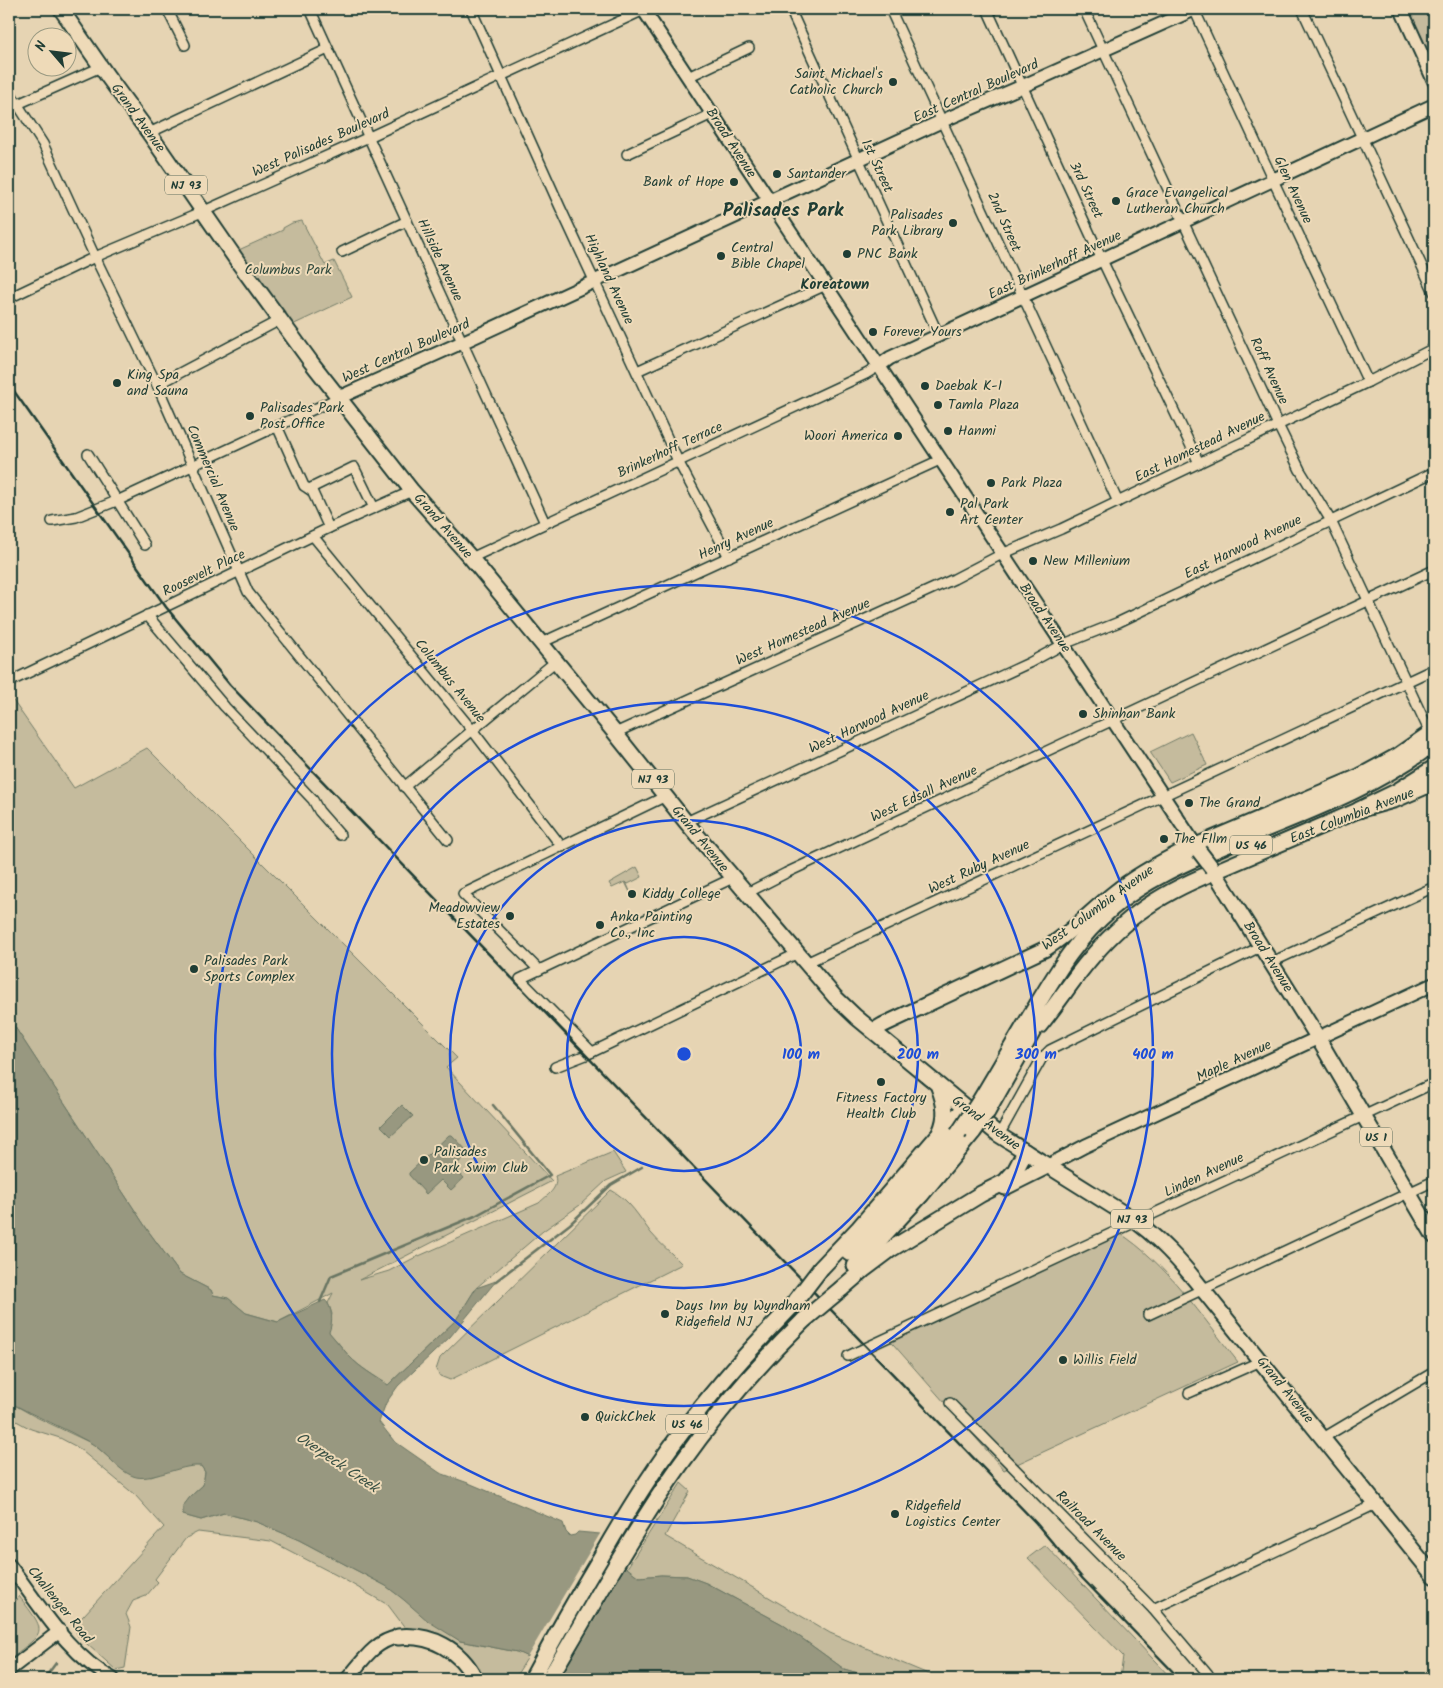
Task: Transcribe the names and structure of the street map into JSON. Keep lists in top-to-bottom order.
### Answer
{
  "streets": {
    "highway": ["US 46"],
    "main road": [
      "East Central Boulevard",
      "Grand Avenue",
      "Broad Avenue",
      "NJ 93",
      "East Brinkerhoff Avenue",
      "West Central Boulevard",
      "East Columbia Avenue",
      "West Columbia Avenue",
      "Maple Avenue",
      "US 1",
      "Challenger Road"
    ],
    "street": [
      "West Palisades Boulevard",
      "1st Street",
      "3rd Street",
      "Glen Avenue",
      "2nd Street",
      "Hillside Avenue",
      "Highland Avenue",
      "Roff Avenue",
      "East Homestead Avenue",
      "Brinkerhoff Terrace",
      "Commercial Avenue",
      "Henry Avenue",
      "East Harwood Avenue",
      "Roosevelt Place",
      "West Homestead Avenue",
      "Columbus Avenue",
      "West Harwood Avenue",
      "West Edsall Avenue",
      "West Ruby Avenue",
      "Linden Avenue",
      "Railroad Avenue"
    ]
  },
  "crossings": [
    ["East Central Boulevard", "Broad Avenue"],
    ["East Central Boulevard", "1st Street"],
    ["East Central Boulevard", "3rd Street"],
    ["East Central Boulevard", "Glen Avenue"],
    ["East Central Boulevard", "2nd Street"],
    ["East Central Boulevard", "West Central Boulevard"],
    ["East Central Boulevard", "Roff Avenue"],
    ["Grand Avenue", "West Palisades Boulevard"],
    ["Grand Avenue", "West Central Boulevard"],
    ["Grand Avenue", "Brinkerhoff Terrace"],
    ["Grand Avenue", "Henry Avenue"],
    ["Grand Avenue", "Roosevelt Place"],
    ["Grand Avenue", "West Homestead Avenue"],
    ["Grand Avenue", "West Harwood Avenue"],
    ["Grand Avenue", "West Edsall Avenue"],
    ["Grand Avenue", "US 46"],
    ["Grand Avenue", "West Ruby Avenue"],
    ["Grand Avenue", "West Columbia Avenue"],
    ["Grand Avenue", "Maple Avenue"],
    ["Grand Avenue", "Linden Avenue"],
    ["West Palisades Boulevard", "Broad Avenue"],
    ["West Palisades Boulevard", "Hillside Avenue"],
    ["West Palisades Boulevard", "Highland Avenue"],
    ["West Palisades Boulevard", "Commercial Avenue"],
    ["Broad Avenue", "East Brinkerhoff Avenue"],
    ["Broad Avenue", "West Central Boulevard"],
    ["Broad Avenue", "East Homestead Avenue"],
    ["Broad Avenue", "Brinkerhoff Terrace"],
    ["Broad Avenue", "Henry Avenue"],
    ["Broad Avenue", "East Harwood Avenue"],
    ["Broad Avenue", "West Homestead Avenue"],
    ["Broad Avenue", "West Harwood Avenue"],
    ["Broad Avenue", "West Edsall Avenue"],
    ["Broad Avenue", "East Columbia Avenue"],
    ["Broad Avenue", "West Ruby Avenue"],
    ["Broad Avenue", "West Columbia Avenue"],
    ["Broad Avenue", "Maple Avenue"],
    ["Broad Avenue", "Linden Avenue"],
    ["1st Street", "East Brinkerhoff Avenue"],
    ["3rd Street", "East Brinkerhoff Avenue"],
    ["3rd Street", "East Homestead Avenue"],
    ["Glen Avenue", "East Brinkerhoff Avenue"],
    ["Glen Avenue", "East Homestead Avenue"],
    ["2nd Street", "East Brinkerhoff Avenue"],
    ["2nd Street", "East Homestead Avenue"],
    ["Hillside Avenue", "West Central Boulevard"],
    ["Hillside Avenue", "Brinkerhoff Terrace"],
    ["East Brinkerhoff Avenue", "Roff Avenue"],
    ["East Brinkerhoff Avenue", "Brinkerhoff Terrace"],
    ["Highland Avenue", "West Central Boulevard"],
    ["Highland Avenue", "Brinkerhoff Terrace"],
    ["Highland Avenue", "Henry Avenue"],
    ["West Central Boulevard", "Commercial Avenue"],
    ["Roff Avenue", "East Homestead Avenue"],
    ["Roff Avenue", "East Harwood Avenue"],
    ["Roff Avenue", "West Edsall Avenue"],
    ["Roff Avenue", "US 46"],
    ["Roff Avenue", "West Ruby Avenue"],
    ["Roff Avenue", "West Columbia Avenue"],
    ["East Homestead Avenue", "West Homestead Avenue"],
    ["Commercial Avenue", "Roosevelt Place"],
    ["East Harwood Avenue", "West Harwood Avenue"],
    ["Roosevelt Place", "Columbus Avenue"],
    ["US 46", "West Columbia Avenue"]
  ],
  "districts": ["Palisades Park", "Koreatown"],
  "water": ["Overpeck Creek"],
  "parks": ["Columbus Park"],
  "places": [
    "Saint Michael's Catholic Church",
    "Santander",
    "Bank of Hope",
    "Grace Evangelical Lutheran Church",
    "Palisades Park Library",
    "PNC Bank",
    "Central Bible Chapel",
    "Forever Yours",
    "King Spa and Sauna",
    "Daebak K-1",
    "Tamla Plaza",
    "Palisades Park Post Office",
    "Hanmi",
    "Woori America",
    "Park Plaza",
    "Pal Park Art Center",
    "New Millenium",
    "Shinhan Bank",
    "The Grand",
    "The FIlm",
    "Kiddy College",
    "Meadowview Estates",
    "Anka Painting Co., Inc",
    "Palisades Park Sports Complex",
    "Fitness Factory Health Club",
    "Palisades Park Swim Club",
    "Days Inn by Wyndham Ridgefield NJ",
    "Willis Field",
    "QuickChek",
    "Ridgefield Logistics Center"
  ],
  "north": "top left",
  "rings": [
    "100 m",
    "200 m",
    "300 m",
    "400 m"
  ]
}
